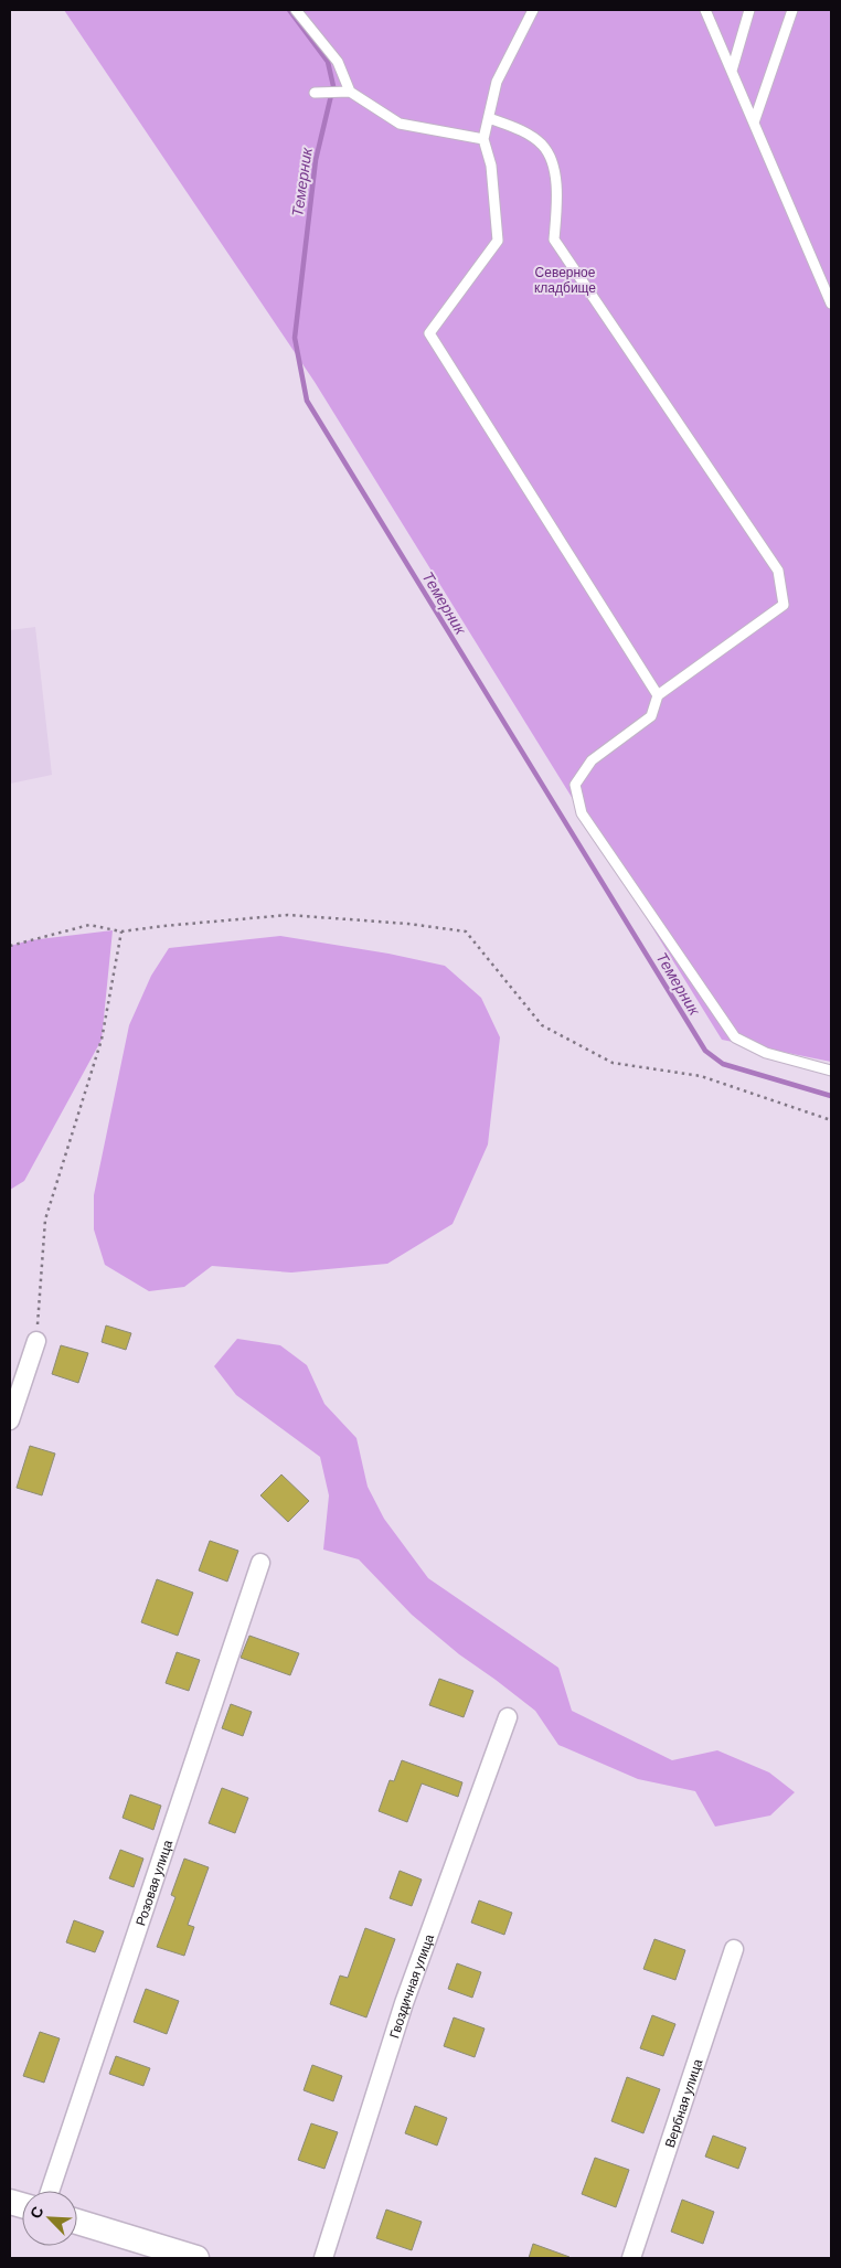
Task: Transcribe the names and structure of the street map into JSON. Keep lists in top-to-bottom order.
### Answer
{
  "streets": {
    "street": ["Розовая улица", "Гвоздичная улица", "Вербная улица"]
  },
  "water": ["Темерник"],
  "parks": ["Северное кладбище"],
  "north": "top left"
}
